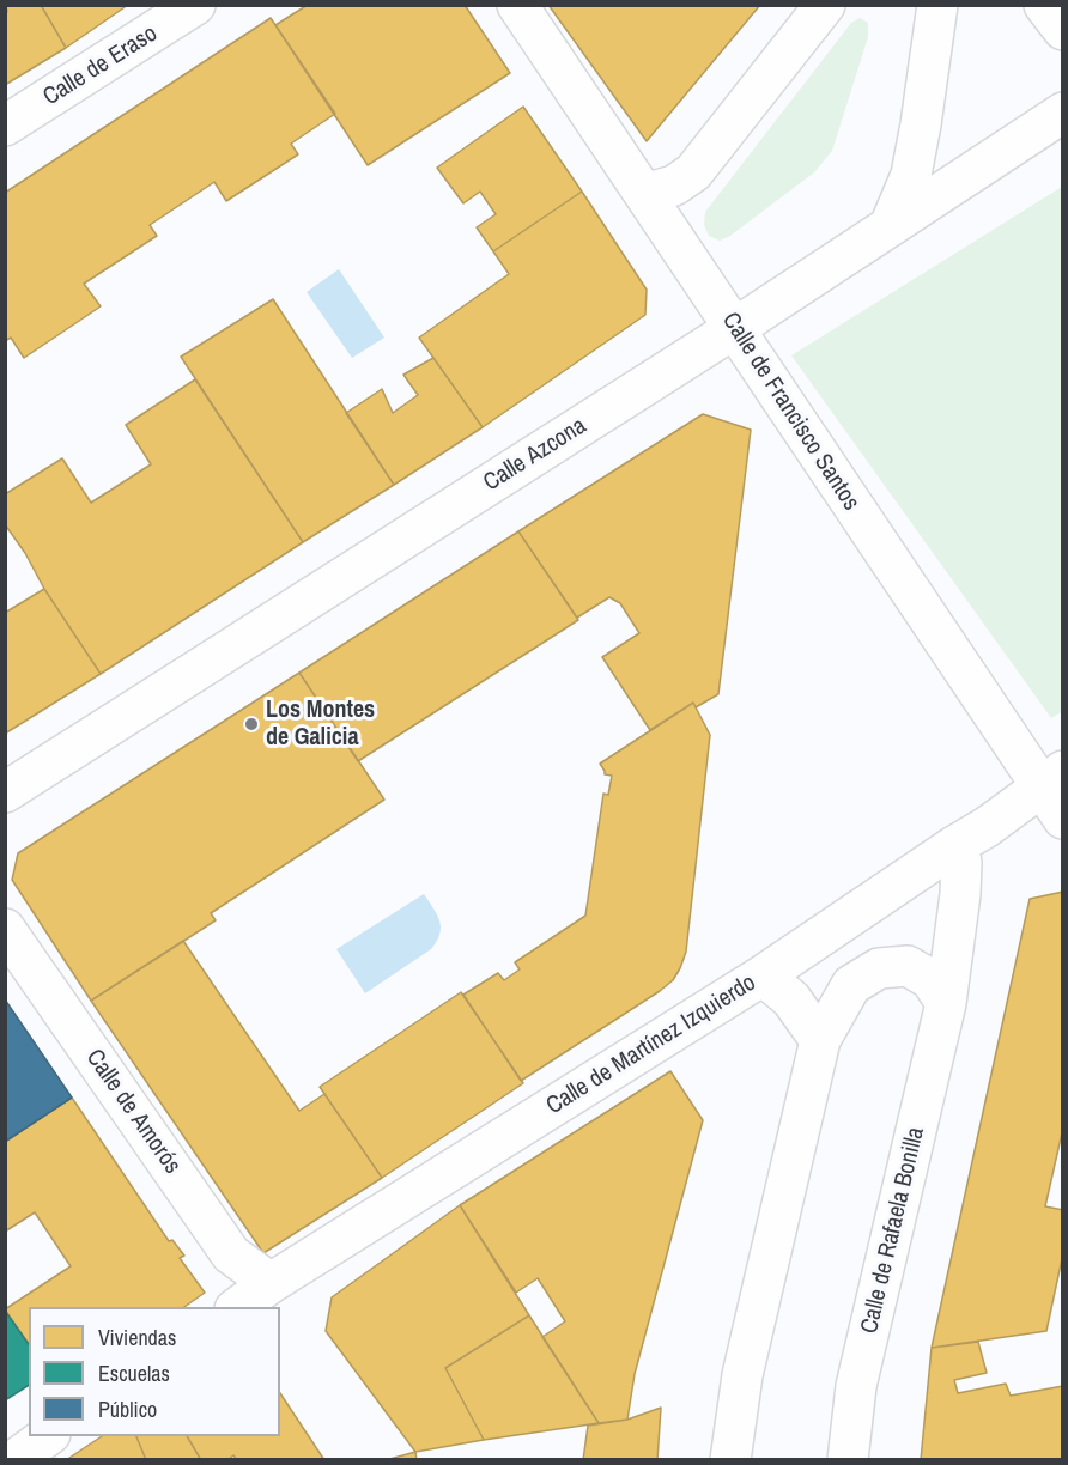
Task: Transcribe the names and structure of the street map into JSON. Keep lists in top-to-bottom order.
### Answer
{
  "streets": {
    "street": [
      "Calle de Eraso",
      "Calle de Francisco Santos",
      "Calle Azcona",
      "Calle de Martínez Izquierdo",
      "Calle de Amorós",
      "Calle de Rafaela Bonilla"
    ]
  },
  "crossings": [
    ["Calle de Francisco Santos", "Calle Azcona"],
    ["Calle de Francisco Santos", "Calle de Martínez Izquierdo"],
    ["Calle de Martínez Izquierdo", "Calle de Amorós"],
    ["Calle de Martínez Izquierdo", "Calle de Rafaela Bonilla"]
  ],
  "places": ["Los Montes de Galicia"],
  "legend": ["Viviendas", "Escuelas", "Público"]
}
